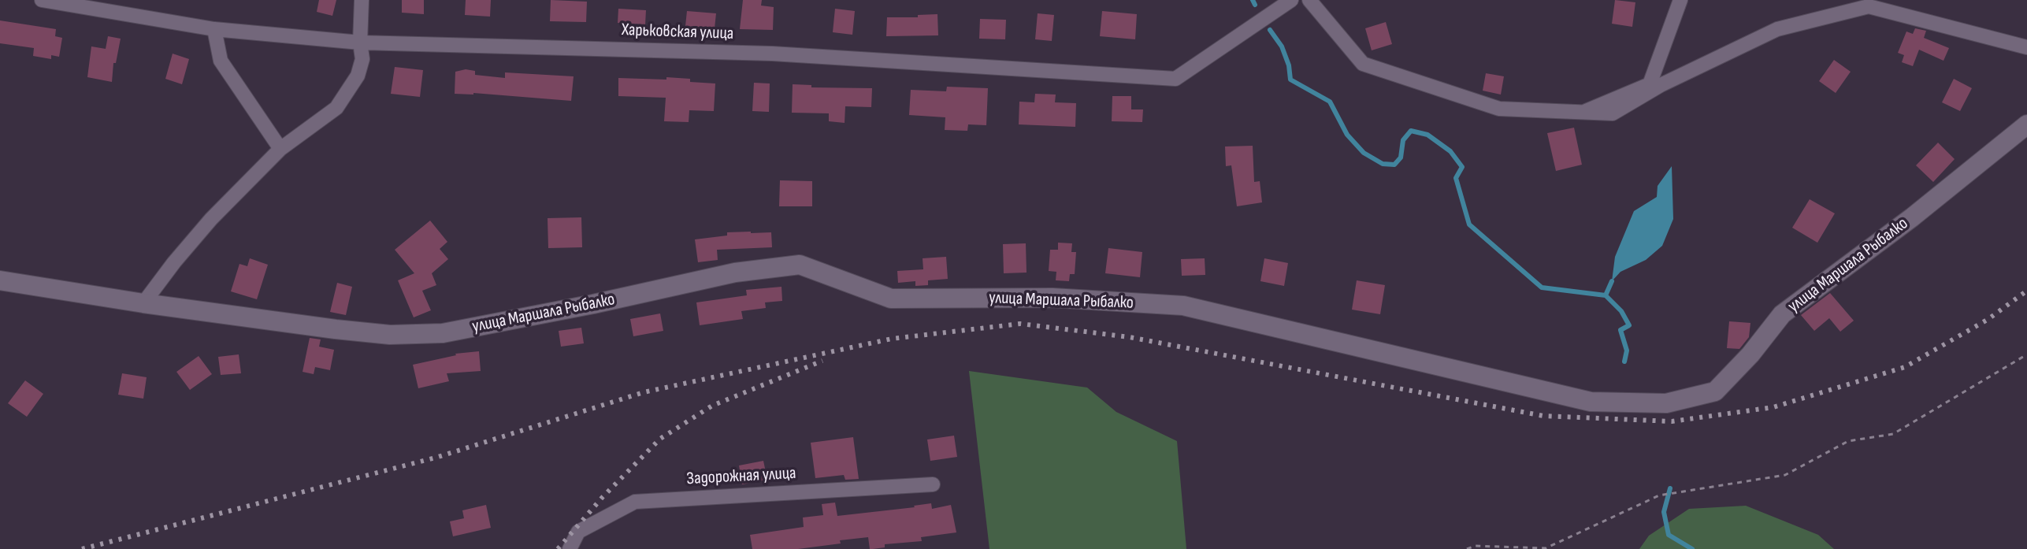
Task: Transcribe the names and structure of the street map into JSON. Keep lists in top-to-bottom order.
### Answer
{
  "streets": {
    "street": ["Харьковская улица", "улица Маршала Рыбалко", "Задорожная улица"]
  }
}
